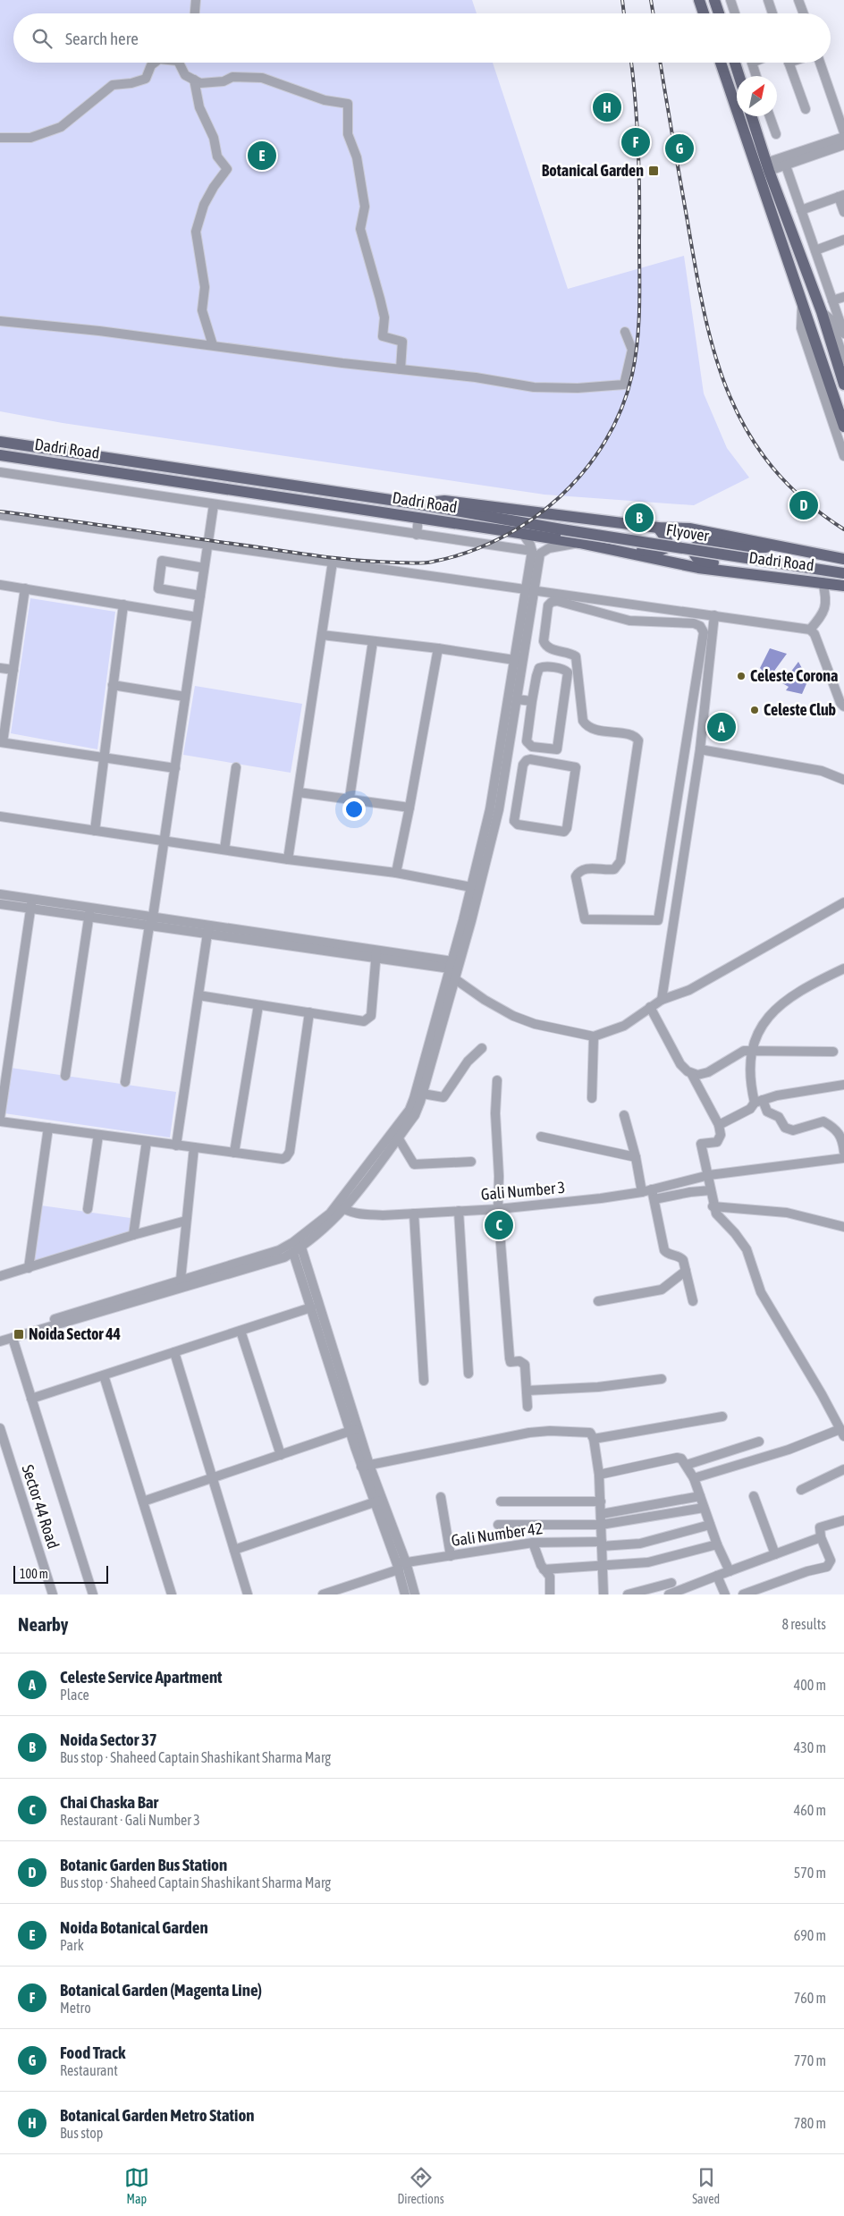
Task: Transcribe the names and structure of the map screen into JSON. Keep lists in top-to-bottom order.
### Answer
{
  "streets": {
    "main road": ["Dadri Road", "Flyover"],
    "street": ["Gali Number 3", "Sector 44 Road", "Gali Number 42"]
  },
  "crossings": [
    ["Dadri Road", "Flyover"]
  ],
  "places": {
    "transit": ["Botanical Garden", "Noida Sector 44"],
    "other": ["Celeste Corona", "Celeste Club"]
  },
  "scale_bar": "100 m",
  "north": "top right",
  "page": {
    "search": "Search here",
    "pins": [
      "H",
      "F",
      "G",
      "E",
      "D",
      "B",
      "A",
      "C"
    ],
    "scale": "100 m",
    "heading": ["Nearby", "8 results"],
    "list": [
      {
        "mark": "A",
        "name": "Celeste Service Apartment",
        "note": "Place",
        "value": "400 m"
      },
      {
        "mark": "B",
        "name": "Noida Sector 37",
        "note": "Bus stop · Shaheed Captain Shashikant Sharma Marg",
        "value": "430 m"
      },
      {
        "mark": "C",
        "name": "Chai Chaska Bar",
        "note": "Restaurant · Gali Number 3",
        "value": "460 m"
      },
      {
        "mark": "D",
        "name": "Botanic Garden Bus Station",
        "note": "Bus stop · Shaheed Captain Shashikant Sharma Marg",
        "value": "570 m"
      },
      {
        "mark": "E",
        "name": "Noida Botanical Garden",
        "note": "Park",
        "value": "690 m"
      },
      {
        "mark": "F",
        "name": "Botanical Garden (Magenta Line)",
        "note": "Metro",
        "value": "760 m"
      },
      {
        "mark": "G",
        "name": "Food Track",
        "note": "Restaurant",
        "value": "770 m"
      },
      {
        "mark": "H",
        "name": "Botanical Garden Metro Station",
        "note": "Bus stop",
        "value": "780 m"
      }
    ],
    "nav": ["Map", "Directions", "Saved"]
  }
}
